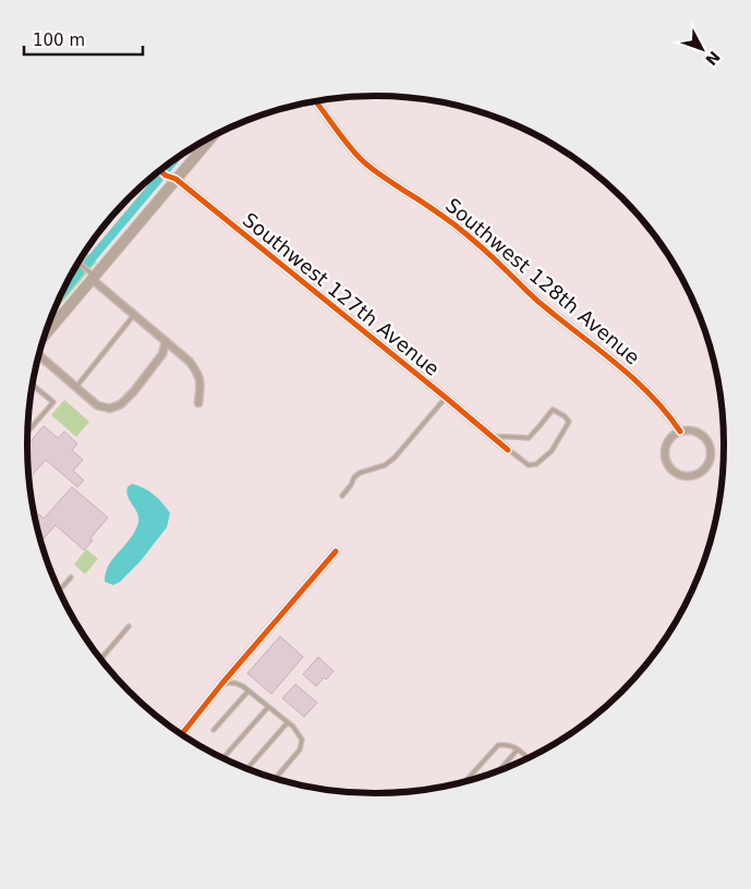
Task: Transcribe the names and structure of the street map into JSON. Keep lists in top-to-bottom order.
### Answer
{
  "streets": {
    "street": ["Southwest 128th Avenue", "Southwest 127th Avenue"]
  },
  "scale_bar": "100 m",
  "north": "bottom right"
}
